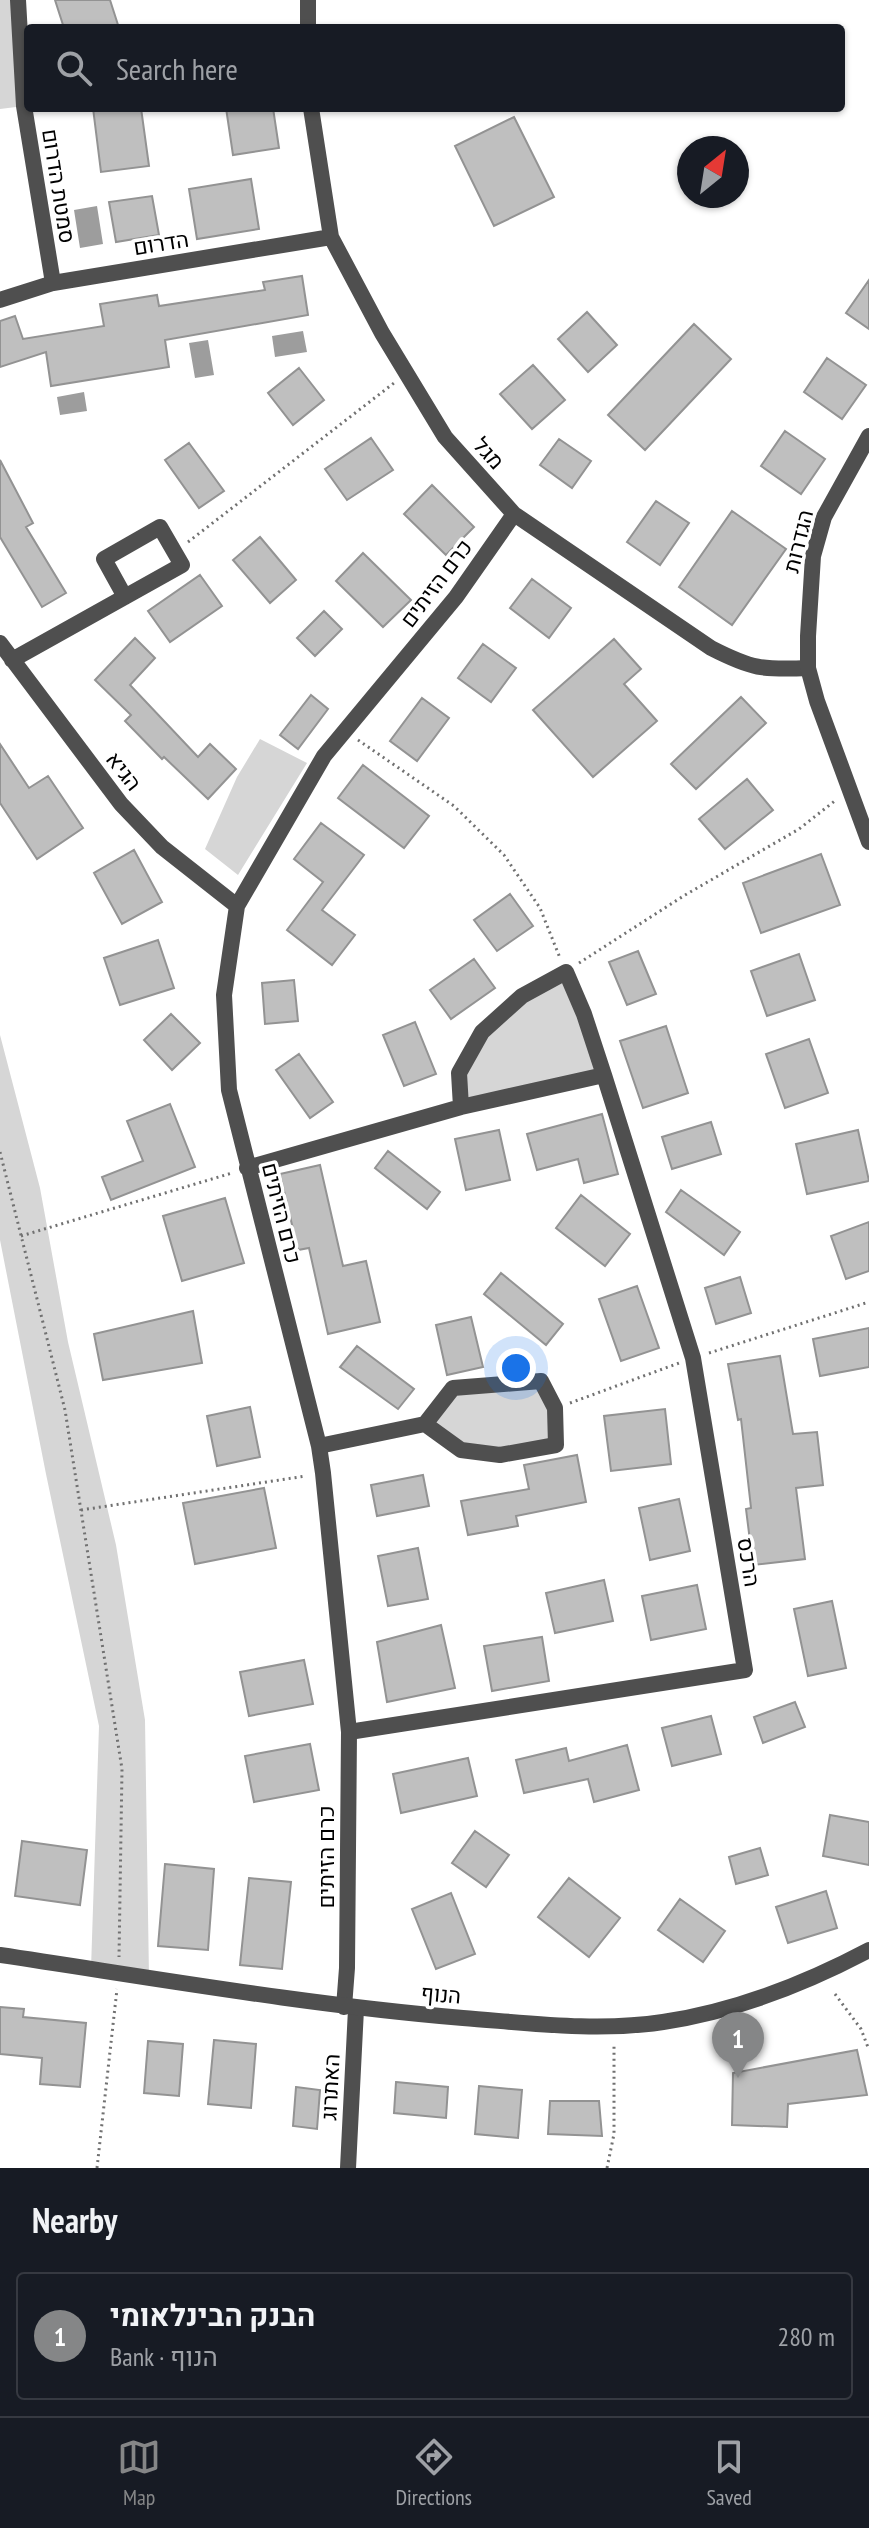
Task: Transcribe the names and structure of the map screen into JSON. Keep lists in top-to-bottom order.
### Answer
{
  "streets": {
    "street": [
      "סמטת הדרום",
      "הדרום",
      "מגל",
      "הגדרות",
      "כרם הזיתים",
      "הגיא",
      "הרכס",
      "הנוף",
      "האתרוג"
    ]
  },
  "crossings": [
    ["סמטת הדרום", "הדרום"],
    ["הדרום", "מגל"],
    ["מגל", "הגדרות"],
    ["מגל", "כרם הזיתים"],
    ["כרם הזיתים", "הגיא"],
    ["כרם הזיתים", "הרכס"],
    ["כרם הזיתים", "הנוף"],
    ["כרם הזיתים", "האתרוג"],
    ["הנוף", "האתרוג"]
  ],
  "north": "top right",
  "page": {
    "search": "Search here",
    "pins": "1",
    "heading": "Nearby",
    "list": [
      {
        "mark": "1",
        "name": "הבנק הבינלאומי",
        "note": "Bank · הנוף",
        "value": "280 m"
      }
    ],
    "nav": ["Map", "Directions", "Saved"]
  }
}
